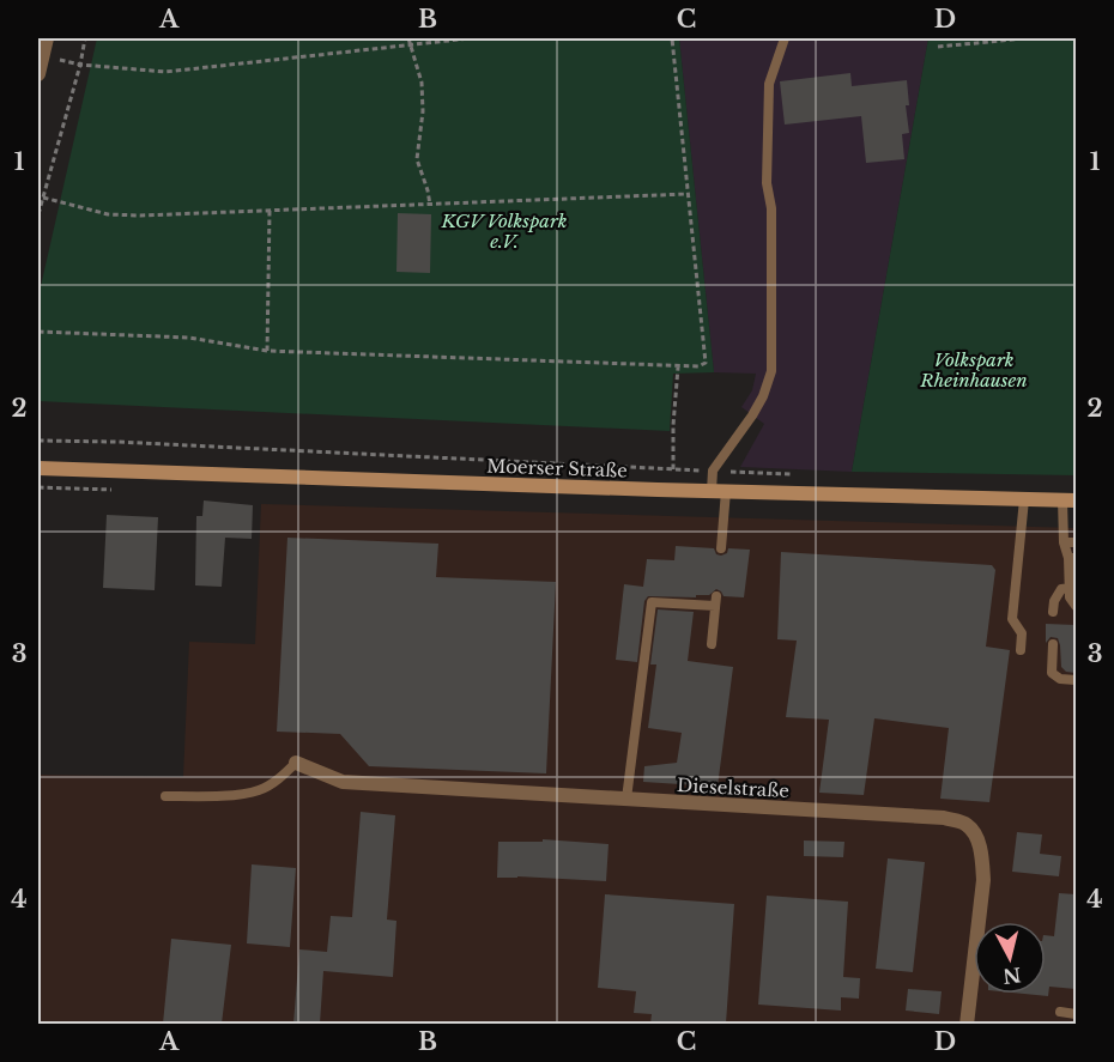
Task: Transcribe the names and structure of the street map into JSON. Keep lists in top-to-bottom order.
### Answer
{
  "streets": {
    "main road": ["Moerser Straße"],
    "street": ["Dieselstraße"]
  },
  "parks": ["KGV Volkspark e.V.", "Volkspark Rheinhausen"],
  "north": "bottom",
  "grid": {
    "columns": [
      "A",
      "B",
      "C",
      "D"
    ],
    "rows": [
      "1",
      "2",
      "3",
      "4"
    ]
  }
}
